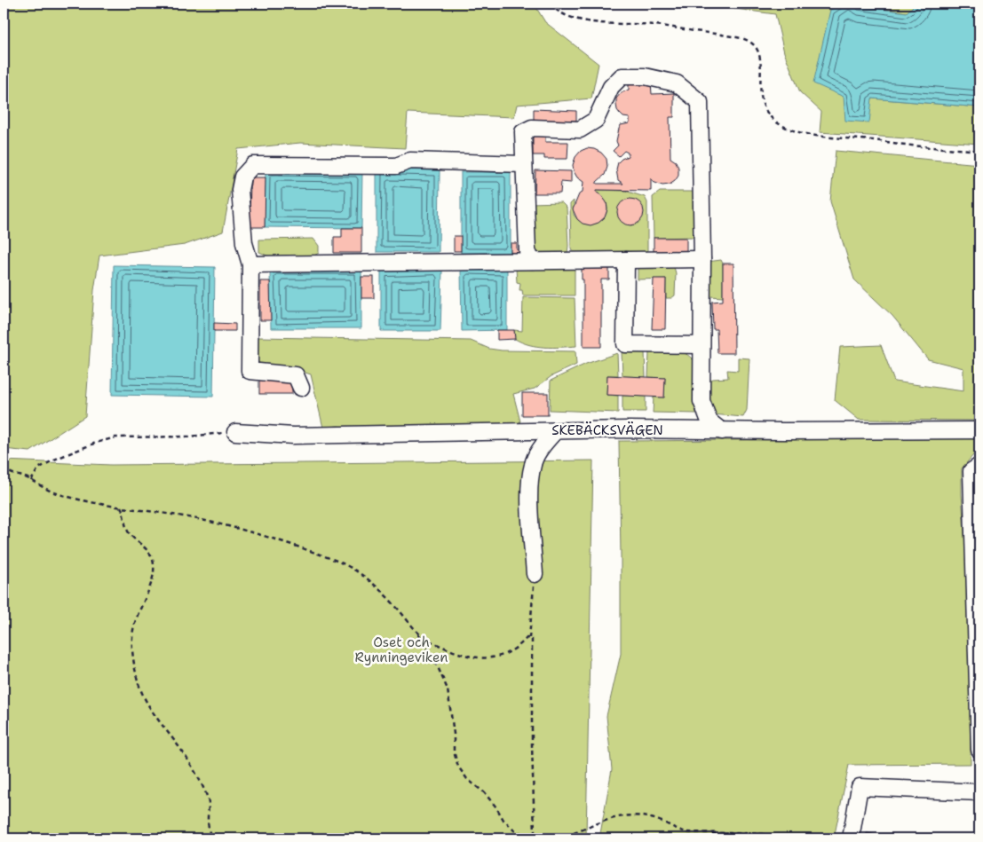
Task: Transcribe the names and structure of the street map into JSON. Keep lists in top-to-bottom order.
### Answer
{
  "streets": {
    "street": ["SKEBÄCKSVÄGEN"]
  },
  "parks": ["Oset och Rynningeviken"]
}
